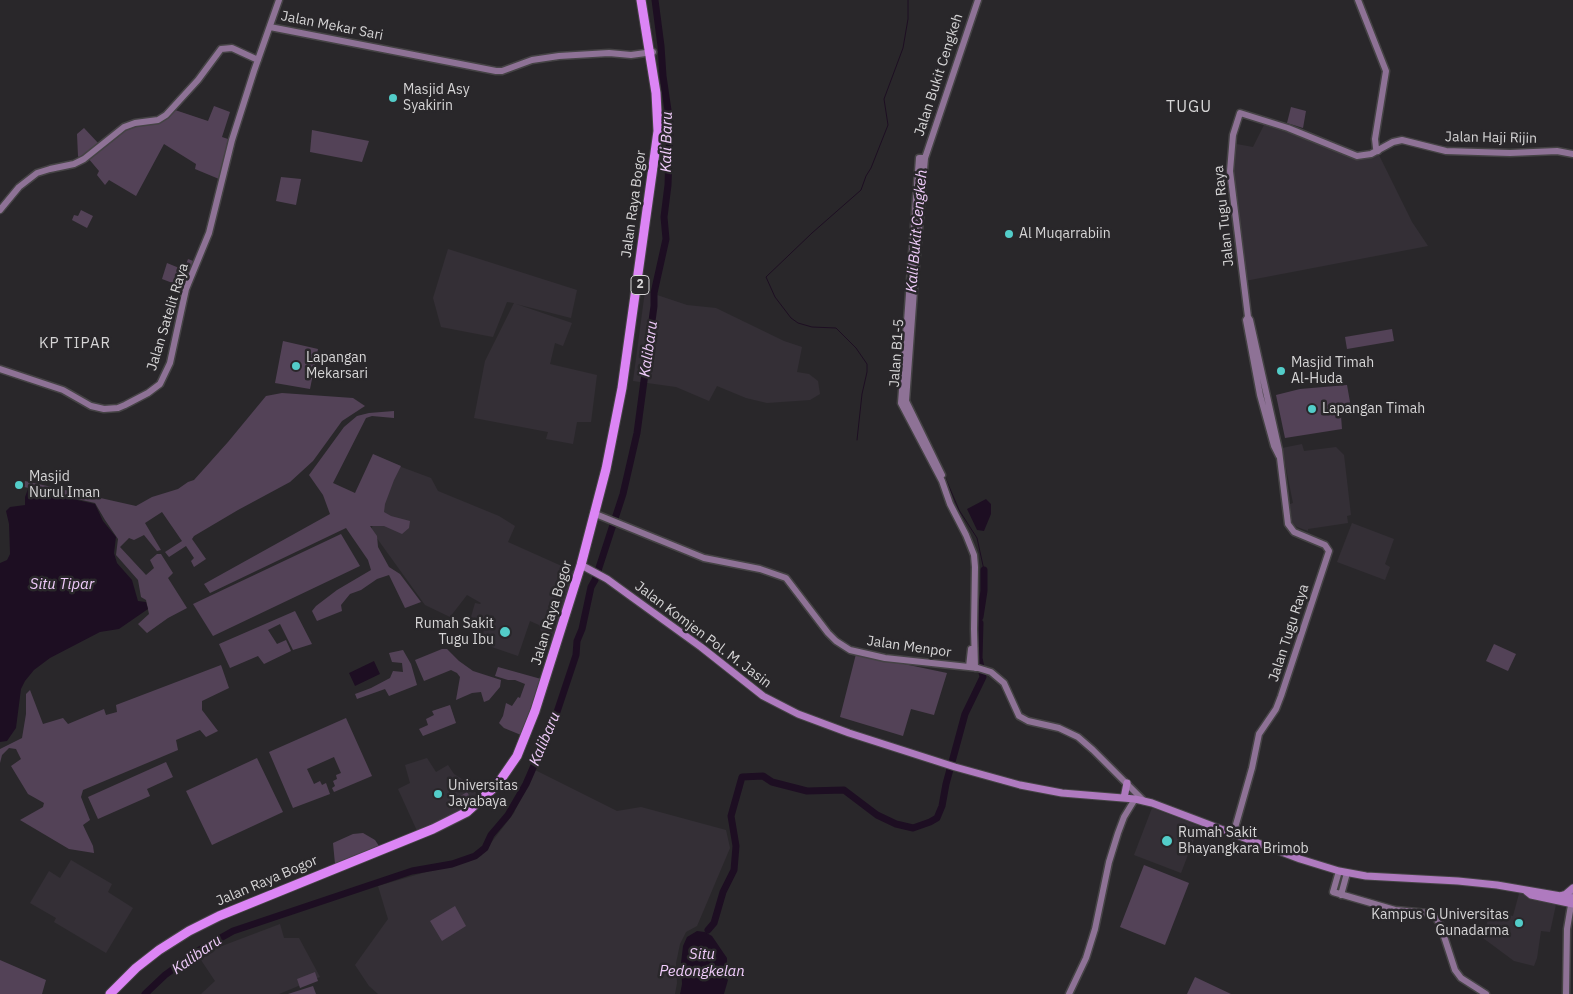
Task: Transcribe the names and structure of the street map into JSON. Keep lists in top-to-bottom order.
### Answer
{
  "streets": {
    "highway": ["Jalan Raya Bogor", "2"],
    "main road": ["Jalan Komjen Pol. M. Jasin"],
    "street": [
      "Jalan Mekar Sari",
      "Jalan Bukit Cengkeh",
      "Jalan Haji Rijin",
      "Jalan Tugu Raya",
      "Jalan Satelit Raya",
      "Jalan Menpor"
    ]
  },
  "crossings": [
    ["Jalan Mekar Sari", "Jalan Raya Bogor"],
    ["Jalan Mekar Sari", "Jalan Satelit Raya"],
    ["Jalan Bukit Cengkeh", "Jalan Menpor"],
    ["Jalan Haji Rijin", "Jalan Tugu Raya"],
    ["Jalan Raya Bogor", "Jalan Komjen Pol. M. Jasin"],
    ["Jalan Raya Bogor", "Jalan Menpor"],
    ["Jalan Tugu Raya", "Jalan Komjen Pol. M. Jasin"]
  ],
  "districts": ["TUGU", "KP TIPAR"],
  "water": [
    "Kali Baru",
    "Kali Bukit Cengkeh",
    "Kalibaru",
    "Situ Tipar",
    "Situ Pedongkelan"
  ],
  "places": [
    "Masjid Asy Syakirin",
    "Al Muqarrabiin",
    "Lapangan Mekarsari",
    "Masjid Timah Al-Huda",
    "Lapangan Timah",
    "Masjid Nurul Iman",
    "Rumah Sakit Tugu Ibu",
    "Universitas Jayabaya",
    "Rumah Sakit Bhayangkara Brimob",
    "Kampus G Universitas Gunadarma"
  ]
}
